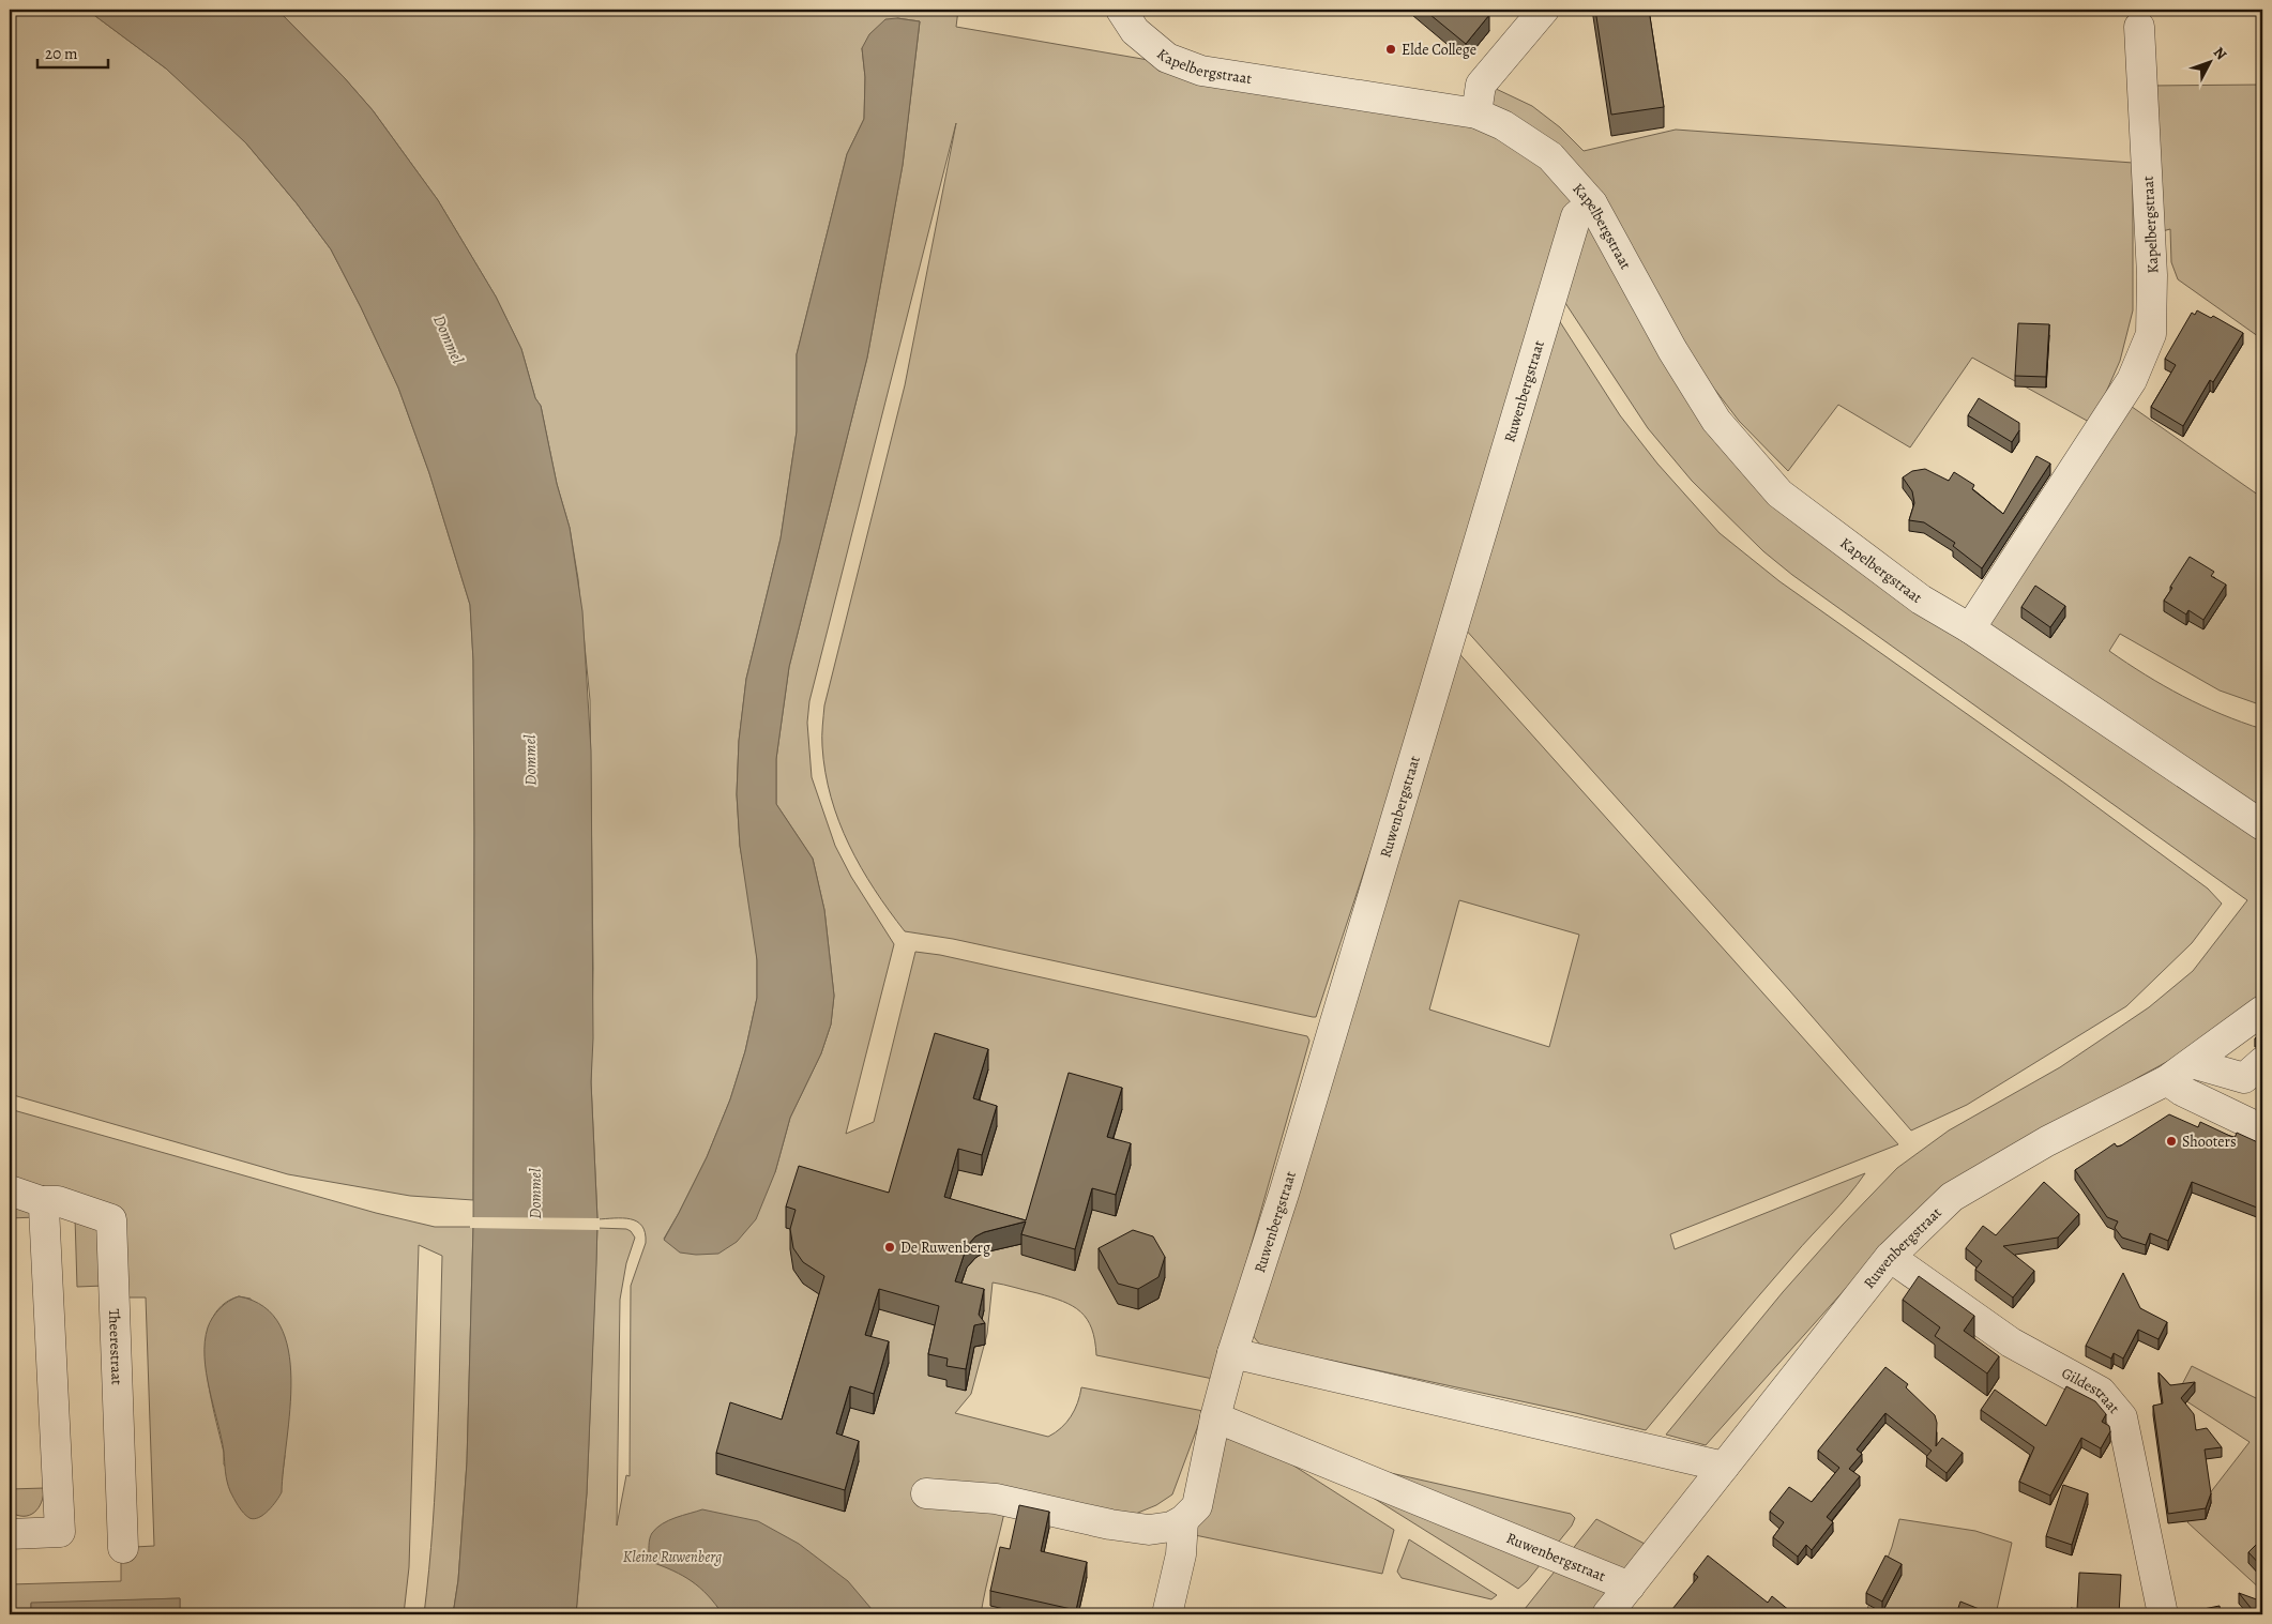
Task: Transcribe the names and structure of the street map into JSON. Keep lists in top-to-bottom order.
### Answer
{
  "streets": {
    "street": [
      "Kapelbergstraat",
      "Ruwenbergstraat",
      "Theerestraat",
      "Gildestraat"
    ]
  },
  "crossings": [
    ["Kapelbergstraat", "Ruwenbergstraat"],
    ["Ruwenbergstraat", "Gildestraat"]
  ],
  "water": ["Dommel"],
  "parks": ["Kleine Ruwenberg"],
  "places": ["Elde College", "Shooters", "De Ruwenberg"],
  "scale_bar": "20 m",
  "north": "top right"
}
